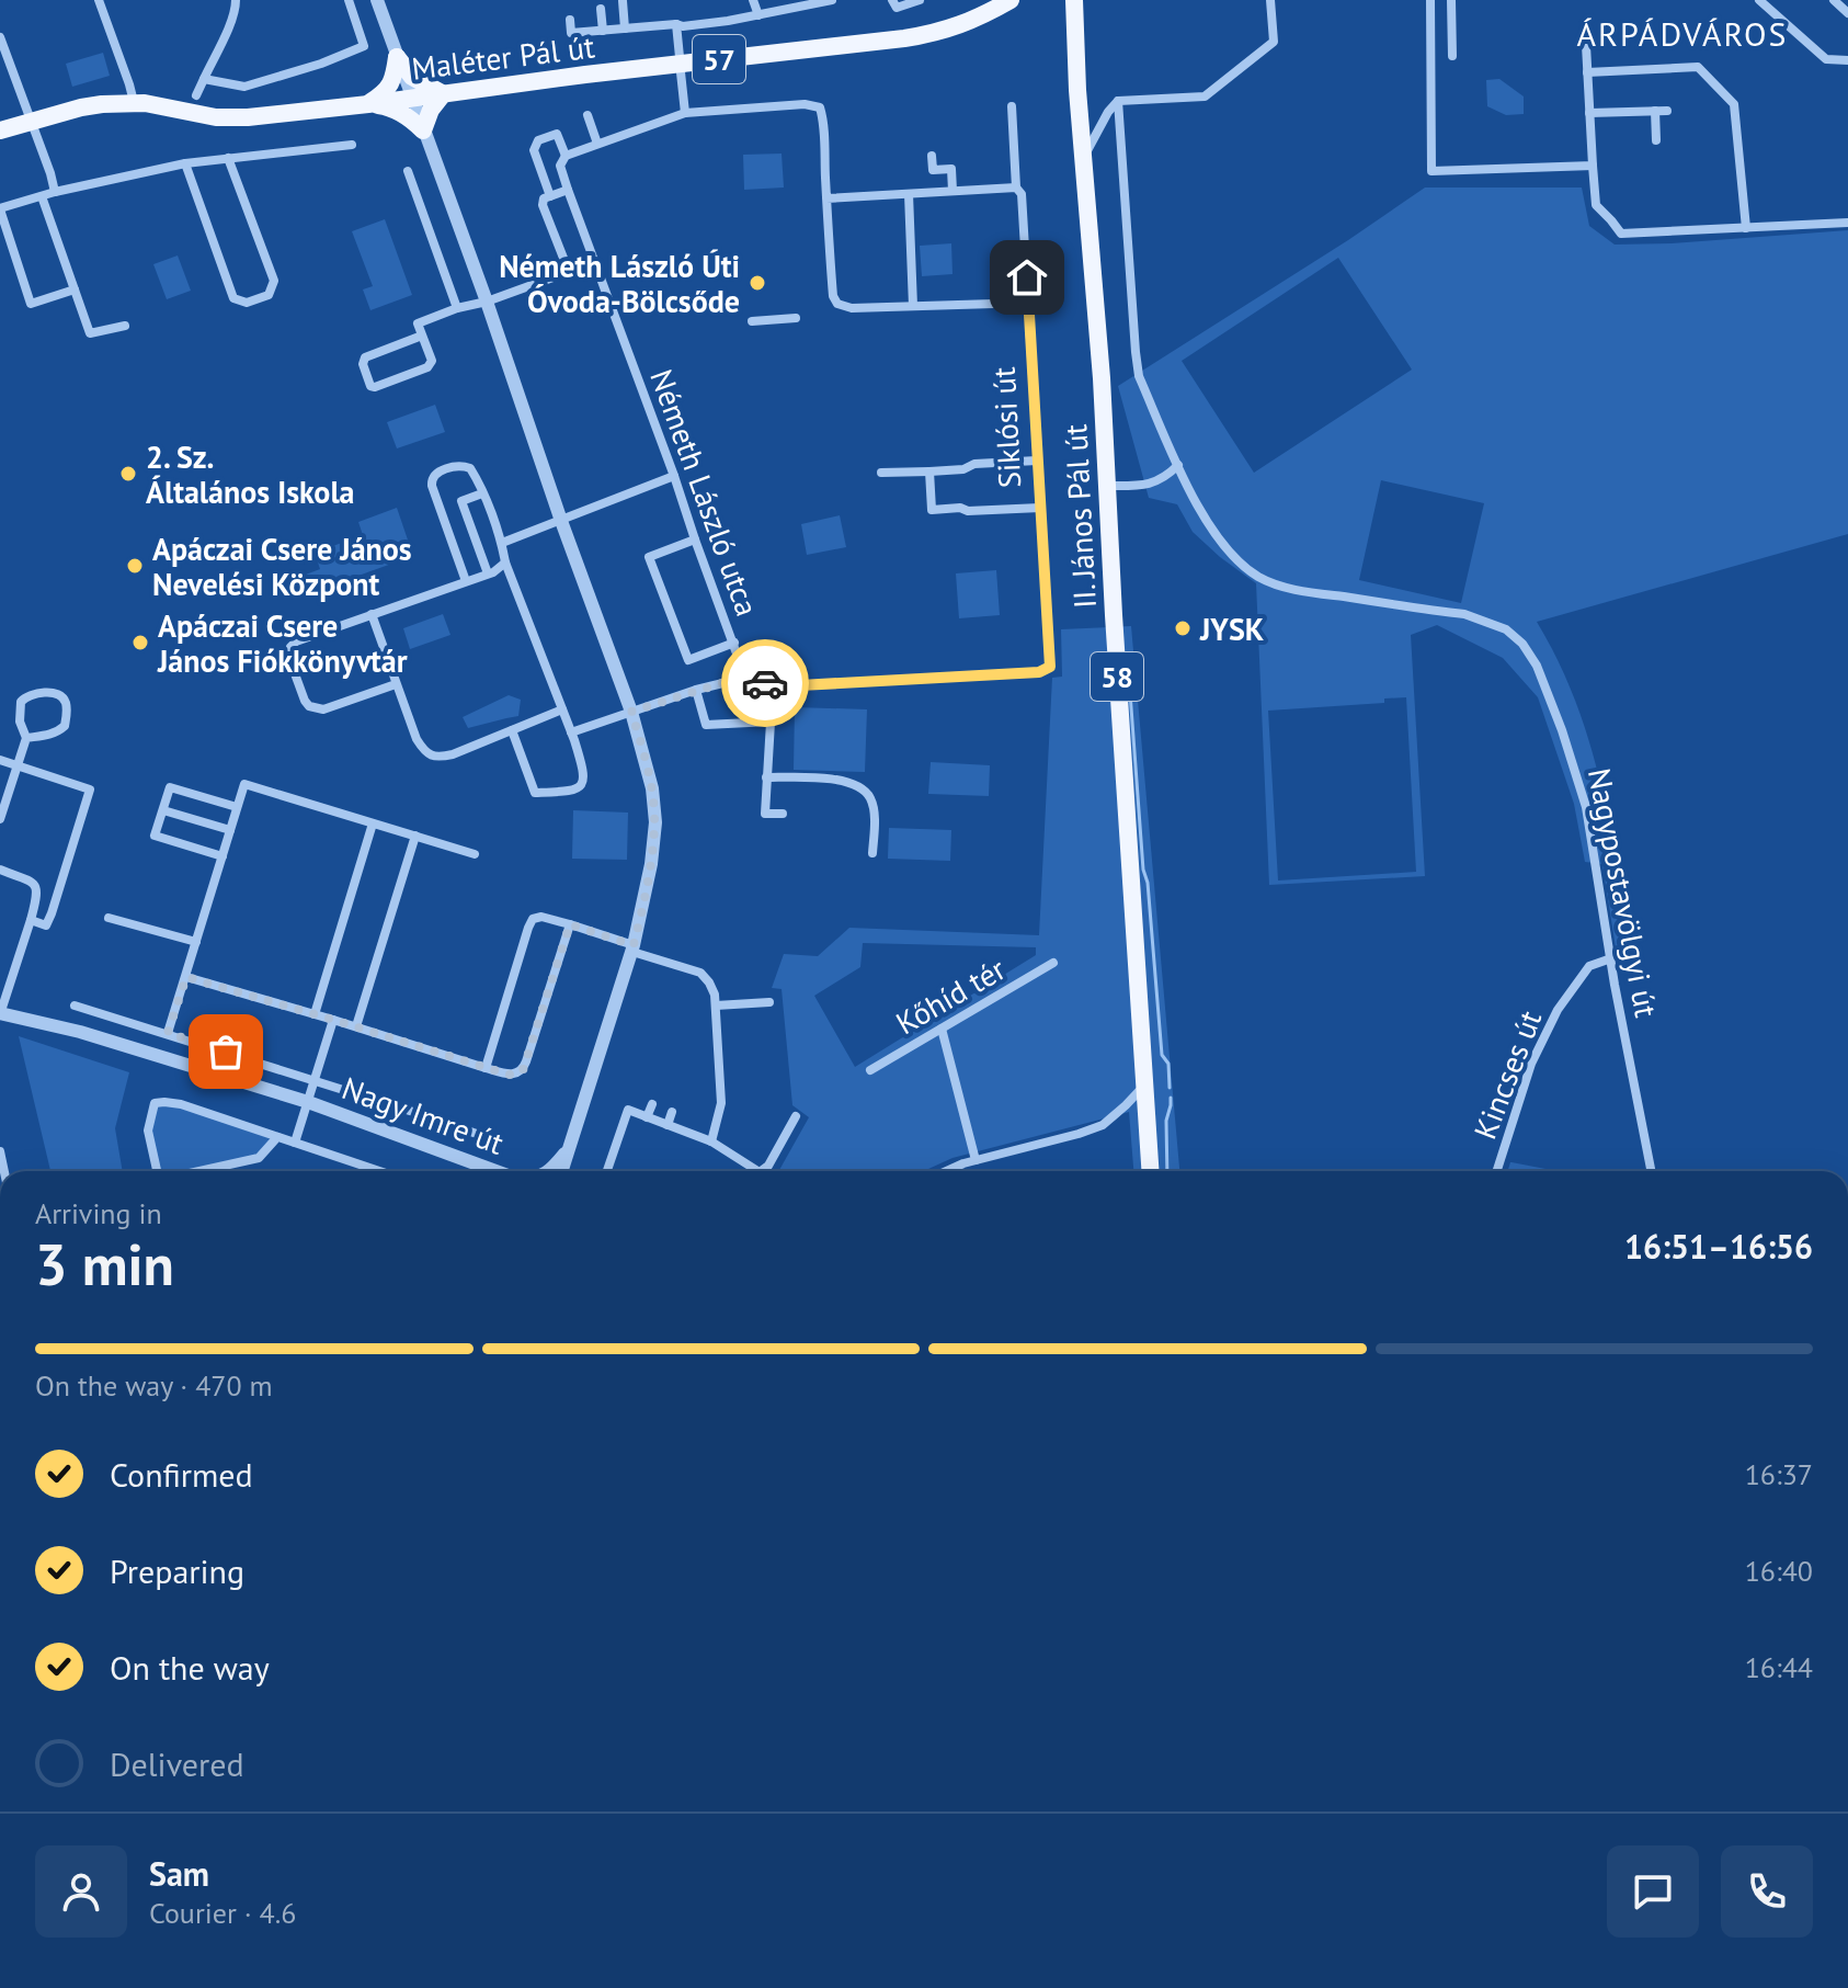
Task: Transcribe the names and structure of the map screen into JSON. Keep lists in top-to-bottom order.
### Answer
{
  "streets": {
    "main road": [
      "Maléter Pál út",
      "57",
      "II. János Pál út",
      "58"
    ],
    "street": [
      "Siklósi út",
      "Németh László utca",
      "Nagypostavölgyi út",
      "Kőhíd tér",
      "Kincses út",
      "Nagy Imre út"
    ]
  },
  "crossings": [
    ["Nagypostavölgyi út", "Kincses út"]
  ],
  "districts": ["ÁRPÁDVÁROS"],
  "places": [
    "Németh László Úti Óvoda-Bölcsőde",
    "2. Sz. Általános Iskola",
    "Apáczai Csere János Nevelési Központ",
    "JYSK",
    "Apáczai Csere János Fiókkönyvtár"
  ],
  "page": {
    "heading": ["3 min", "Arriving in", "16:51–16:56"],
    "panel": ["Sam", "Courier · 4.6"],
    "bar": "On the way · 470 m",
    "list": [
      ["Confirmed", "16:37"],
      ["Preparing", "16:40"],
      ["On the way", "16:44"],
      "Delivered"
    ]
  }
}
